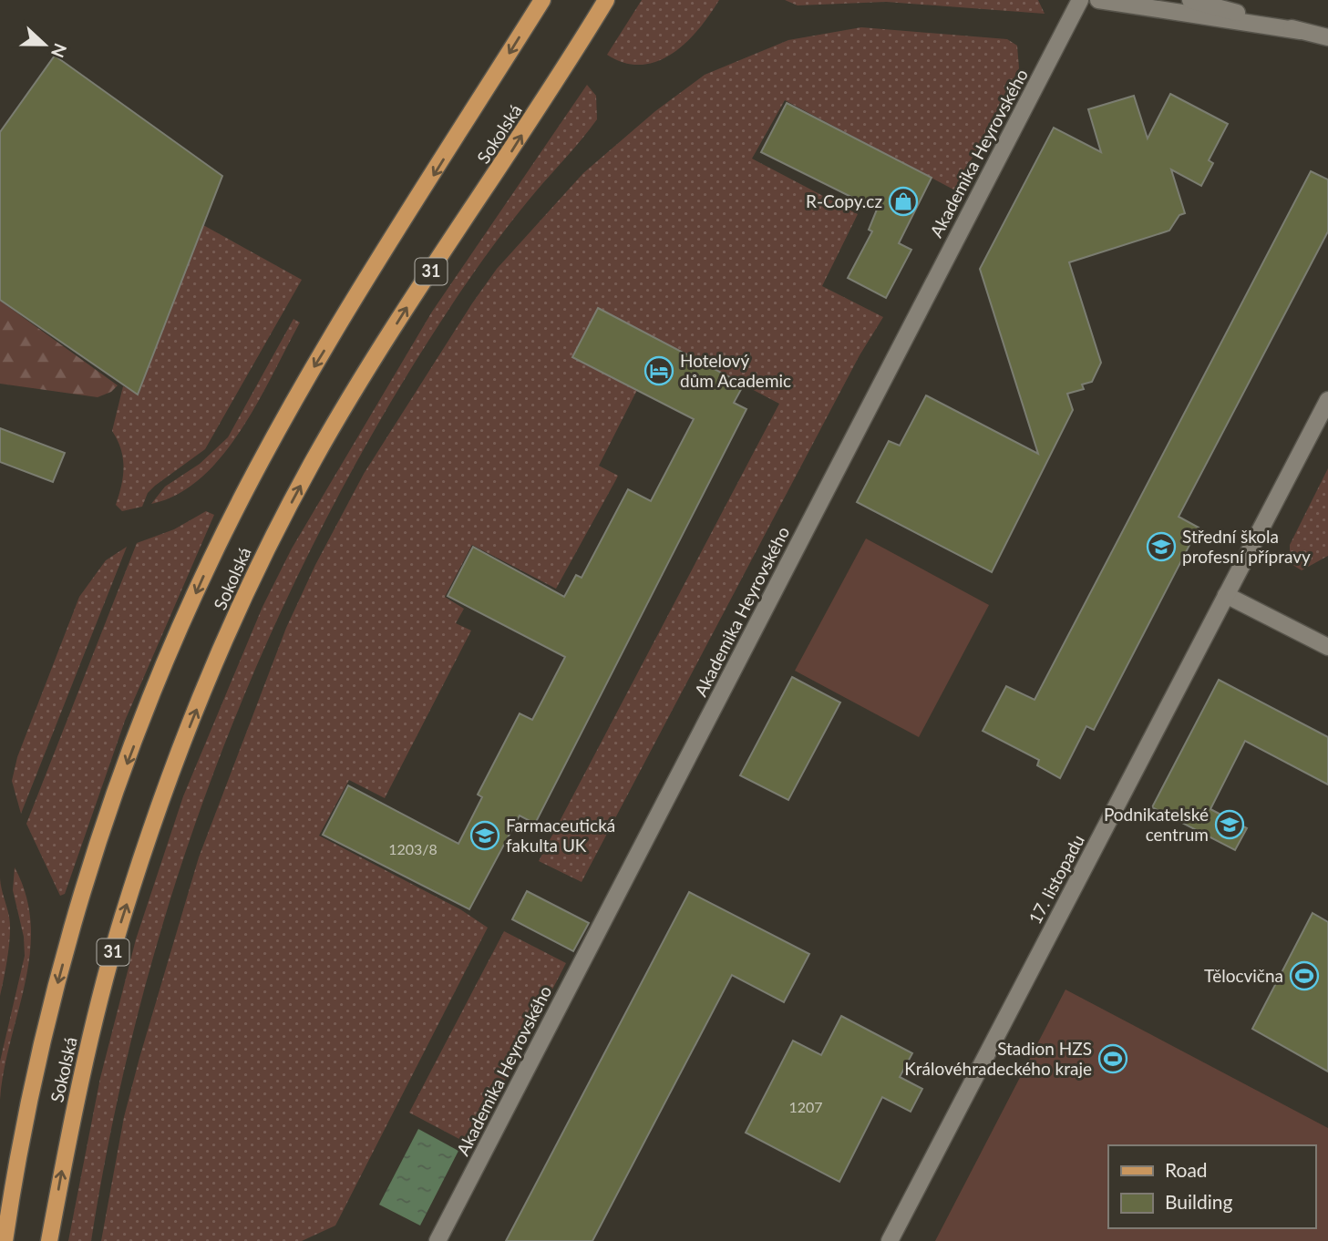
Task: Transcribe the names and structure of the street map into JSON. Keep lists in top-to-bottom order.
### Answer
{
  "streets": {
    "main road": ["Sokolská", "31"],
    "street": ["Akademika Heyrovského", "17. listopadu"]
  },
  "places": {
    "shop": ["R-Copy.cz"],
    "hotel": ["Hotelový dům Academic"],
    "school or university": ["Střední škola profesní přípravy", "Podnikatelské centrum", "Farmaceutická fakulta UK"],
    "sports": ["Tělocvična", "Stadion HZS Královéhradeckého kraje"]
  },
  "house_numbers": ["1203/8", "1207"],
  "legend": ["Road", "Building"],
  "north": "right"
}
